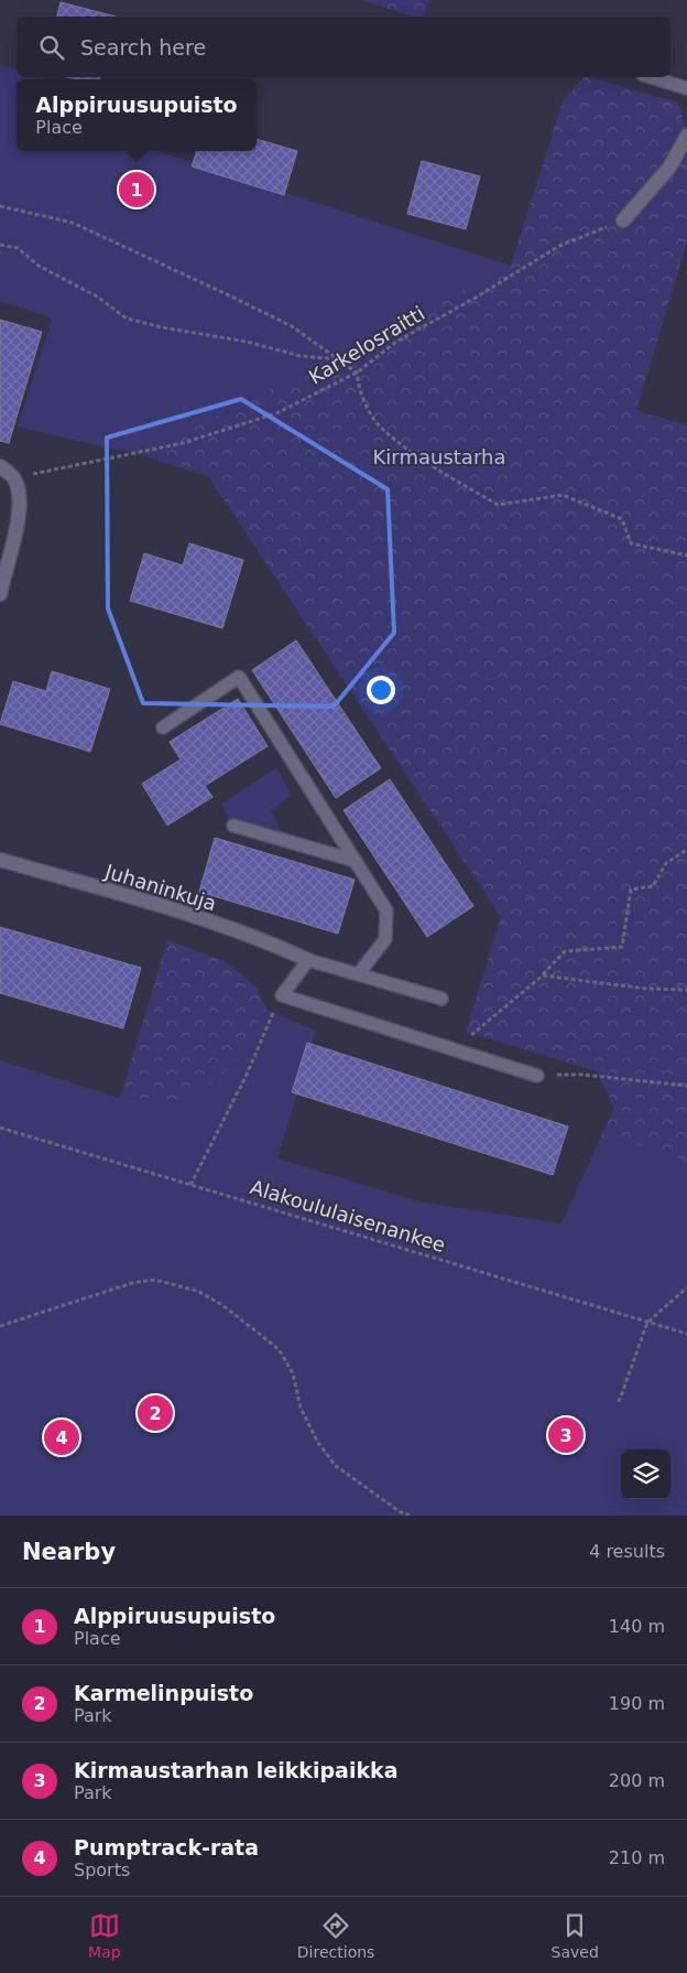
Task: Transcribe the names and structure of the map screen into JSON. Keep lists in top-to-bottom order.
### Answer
{
  "streets": {
    "street": ["Juhaninkuja"],
    "path": ["Karkelosraitti", "Alakoululaisenankee"]
  },
  "parks": ["Kirmaustarha"],
  "page": {
    "search": "Search here",
    "popup": ["Alppiruusupuisto", "Place"],
    "pins": [
      "1",
      "2",
      "3",
      "4"
    ],
    "heading": ["Nearby", "4 results"],
    "list": [
      {
        "mark": "1",
        "name": "Alppiruusupuisto",
        "note": "Place",
        "value": "140 m"
      },
      {
        "mark": "2",
        "name": "Karmelinpuisto",
        "note": "Park",
        "value": "190 m"
      },
      {
        "mark": "3",
        "name": "Kirmaustarhan leikkipaikka",
        "note": "Park",
        "value": "200 m"
      },
      {
        "mark": "4",
        "name": "Pumptrack-rata",
        "note": "Sports",
        "value": "210 m"
      }
    ],
    "nav": ["Map", "Directions", "Saved"]
  }
}
